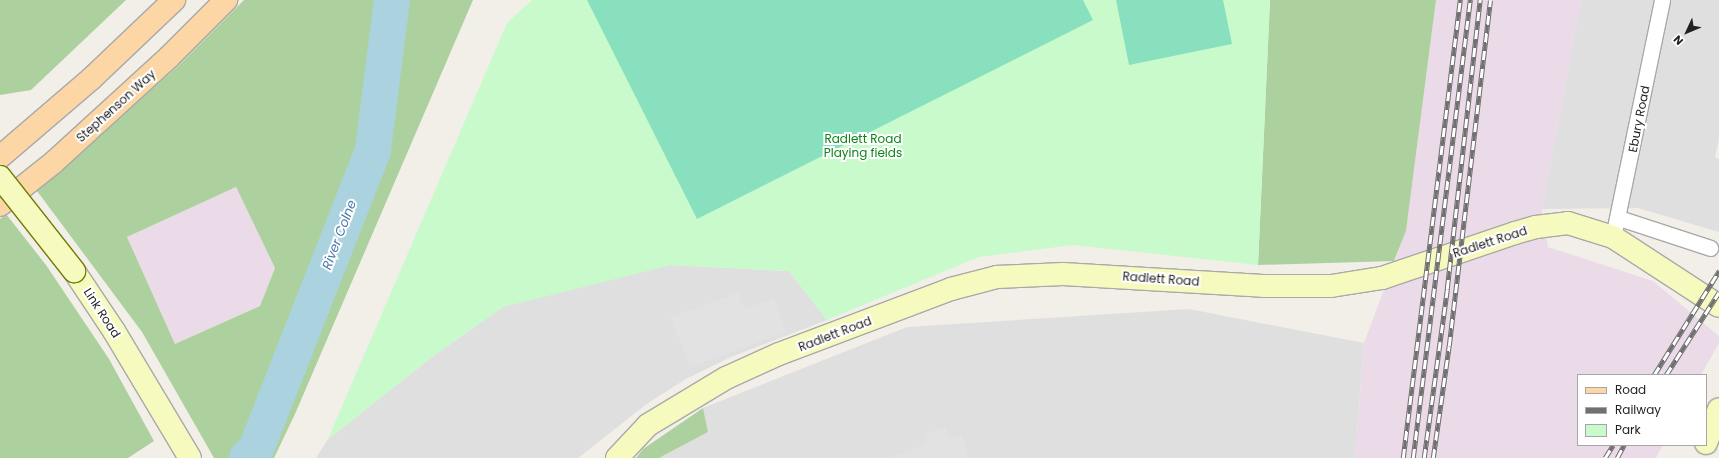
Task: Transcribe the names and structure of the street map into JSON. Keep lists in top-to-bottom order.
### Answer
{
  "streets": {
    "main road": ["Stephenson Way"],
    "street": ["Ebury Road", "Radlett Road", "Link Road"]
  },
  "crossings": [
    ["Ebury Road", "Radlett Road"]
  ],
  "water": ["River Colne"],
  "parks": ["Radlett Road Playing fields"],
  "legend": ["Road", "Railway", "Park"],
  "north": "bottom left"
}
